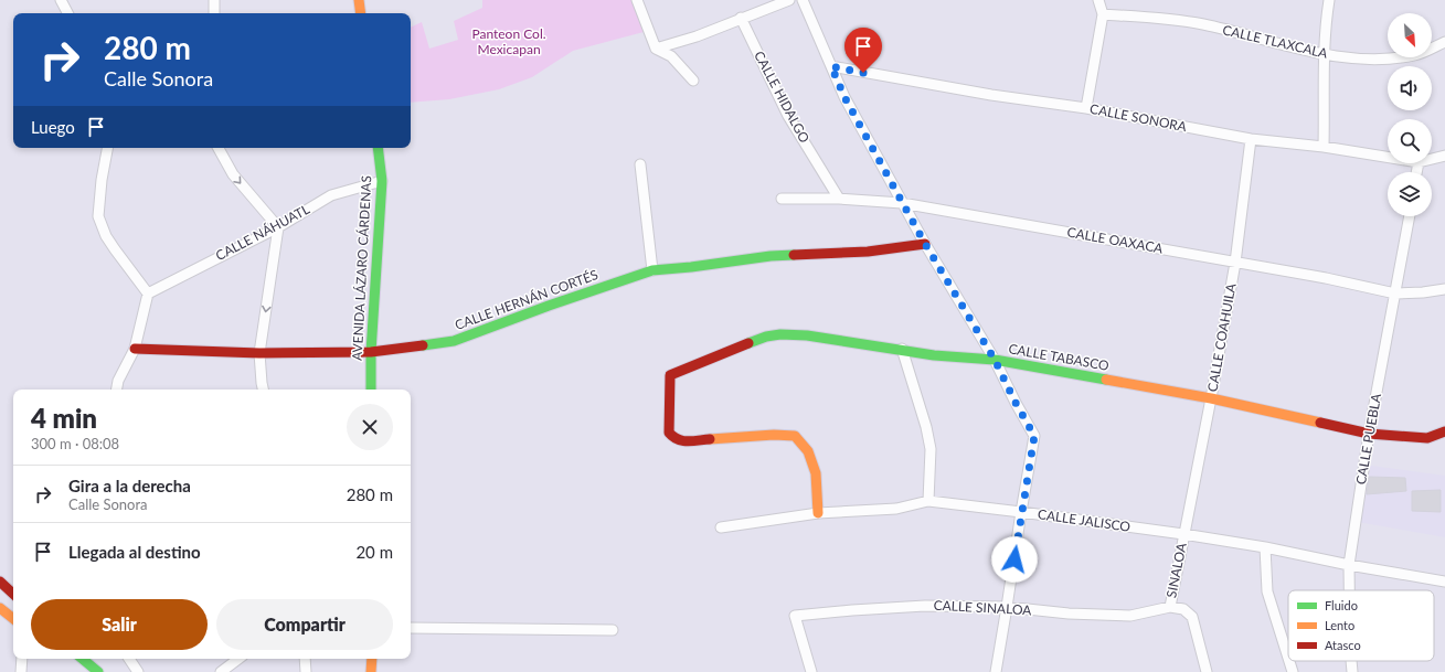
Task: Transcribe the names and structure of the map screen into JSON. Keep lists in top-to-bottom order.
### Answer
{
  "streets": {
    "street": [
      "CALLE TLAXCALA",
      "CALLE HIDALGO",
      "CALLE SONORA",
      "CALLE NÁHUATL",
      "CALLE OAXACA",
      "AVENIDA LÁZARO CÁRDENAS",
      "CALLE HERNÁN CORTÉS",
      "CALLE COAHUILA",
      "CALLE TABASCO",
      "CALLE PUEBLA",
      "CALLE JALISCO",
      "SINALOA",
      "CALLE SINALOA"
    ]
  },
  "crossings": [
    ["CALLE HIDALGO", "CALLE OAXACA"],
    ["CALLE SONORA", "CALLE COAHUILA"],
    ["CALLE NÁHUATL", "AVENIDA LÁZARO CÁRDENAS"],
    ["CALLE OAXACA", "CALLE COAHUILA"],
    ["CALLE OAXACA", "CALLE PUEBLA"],
    ["AVENIDA LÁZARO CÁRDENAS", "CALLE HERNÁN CORTÉS"],
    ["CALLE COAHUILA", "CALLE TABASCO"],
    ["CALLE COAHUILA", "CALLE JALISCO"],
    ["CALLE COAHUILA", "SINALOA"],
    ["CALLE TABASCO", "CALLE PUEBLA"],
    ["CALLE TABASCO", "CALLE JALISCO"],
    ["CALLE PUEBLA", "CALLE JALISCO"],
    ["CALLE JALISCO", "SINALOA"],
    ["SINALOA", "CALLE SINALOA"]
  ],
  "parks": ["Panteon Col. Mexicapan"],
  "legend": ["Fluido", "Lento", "Atasco"],
  "north": "bottom right",
  "page": {
    "turn": ["280 m", "Calle Sonora"],
    "then": "Luego",
    "heading": ["4 min", "300 m · 08:08"],
    "list": [
      {
        "name": "Gira a la derecha",
        "note": "Calle Sonora",
        "value": "280 m"
      },
      {
        "name": "Llegada al destino",
        "value": "20 m"
      }
    ],
    "buttons": ["Salir", "Compartir"]
  }
}
